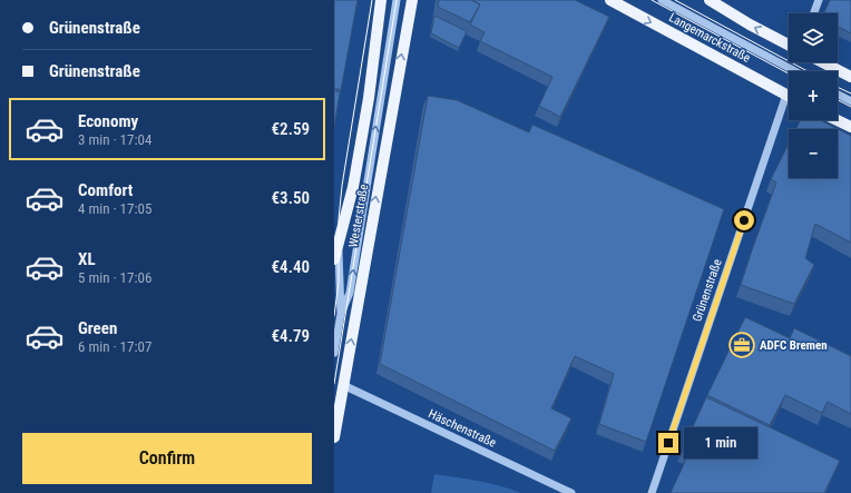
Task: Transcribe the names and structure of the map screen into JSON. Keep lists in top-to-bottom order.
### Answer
{
  "streets": {
    "main road": ["Langemarckstraße", "Westerstraße"],
    "street": ["Grünenstraße", "Häschenstraße"]
  },
  "crossings": [
    ["Langemarckstraße", "Grünenstraße"],
    ["Westerstraße", "Häschenstraße"]
  ],
  "places": {
    "office": ["ADFC Bremen"]
  },
  "page": {
    "banner": ["Grünenstraße", "Grünenstraße"],
    "map_buttons": ["+", "−"],
    "list": [
      {
        "name": "Economy",
        "note": "3 min · 17:04",
        "value": "€2.59"
      },
      {
        "name": "Comfort",
        "note": "4 min · 17:05",
        "value": "€3.50"
      },
      {
        "name": "XL",
        "note": "5 min · 17:06",
        "value": "€4.40"
      },
      {
        "name": "Green",
        "note": "6 min · 17:07",
        "value": "€4.79"
      }
    ],
    "buttons": "Confirm",
    "bubble": "1 min"
  }
}
